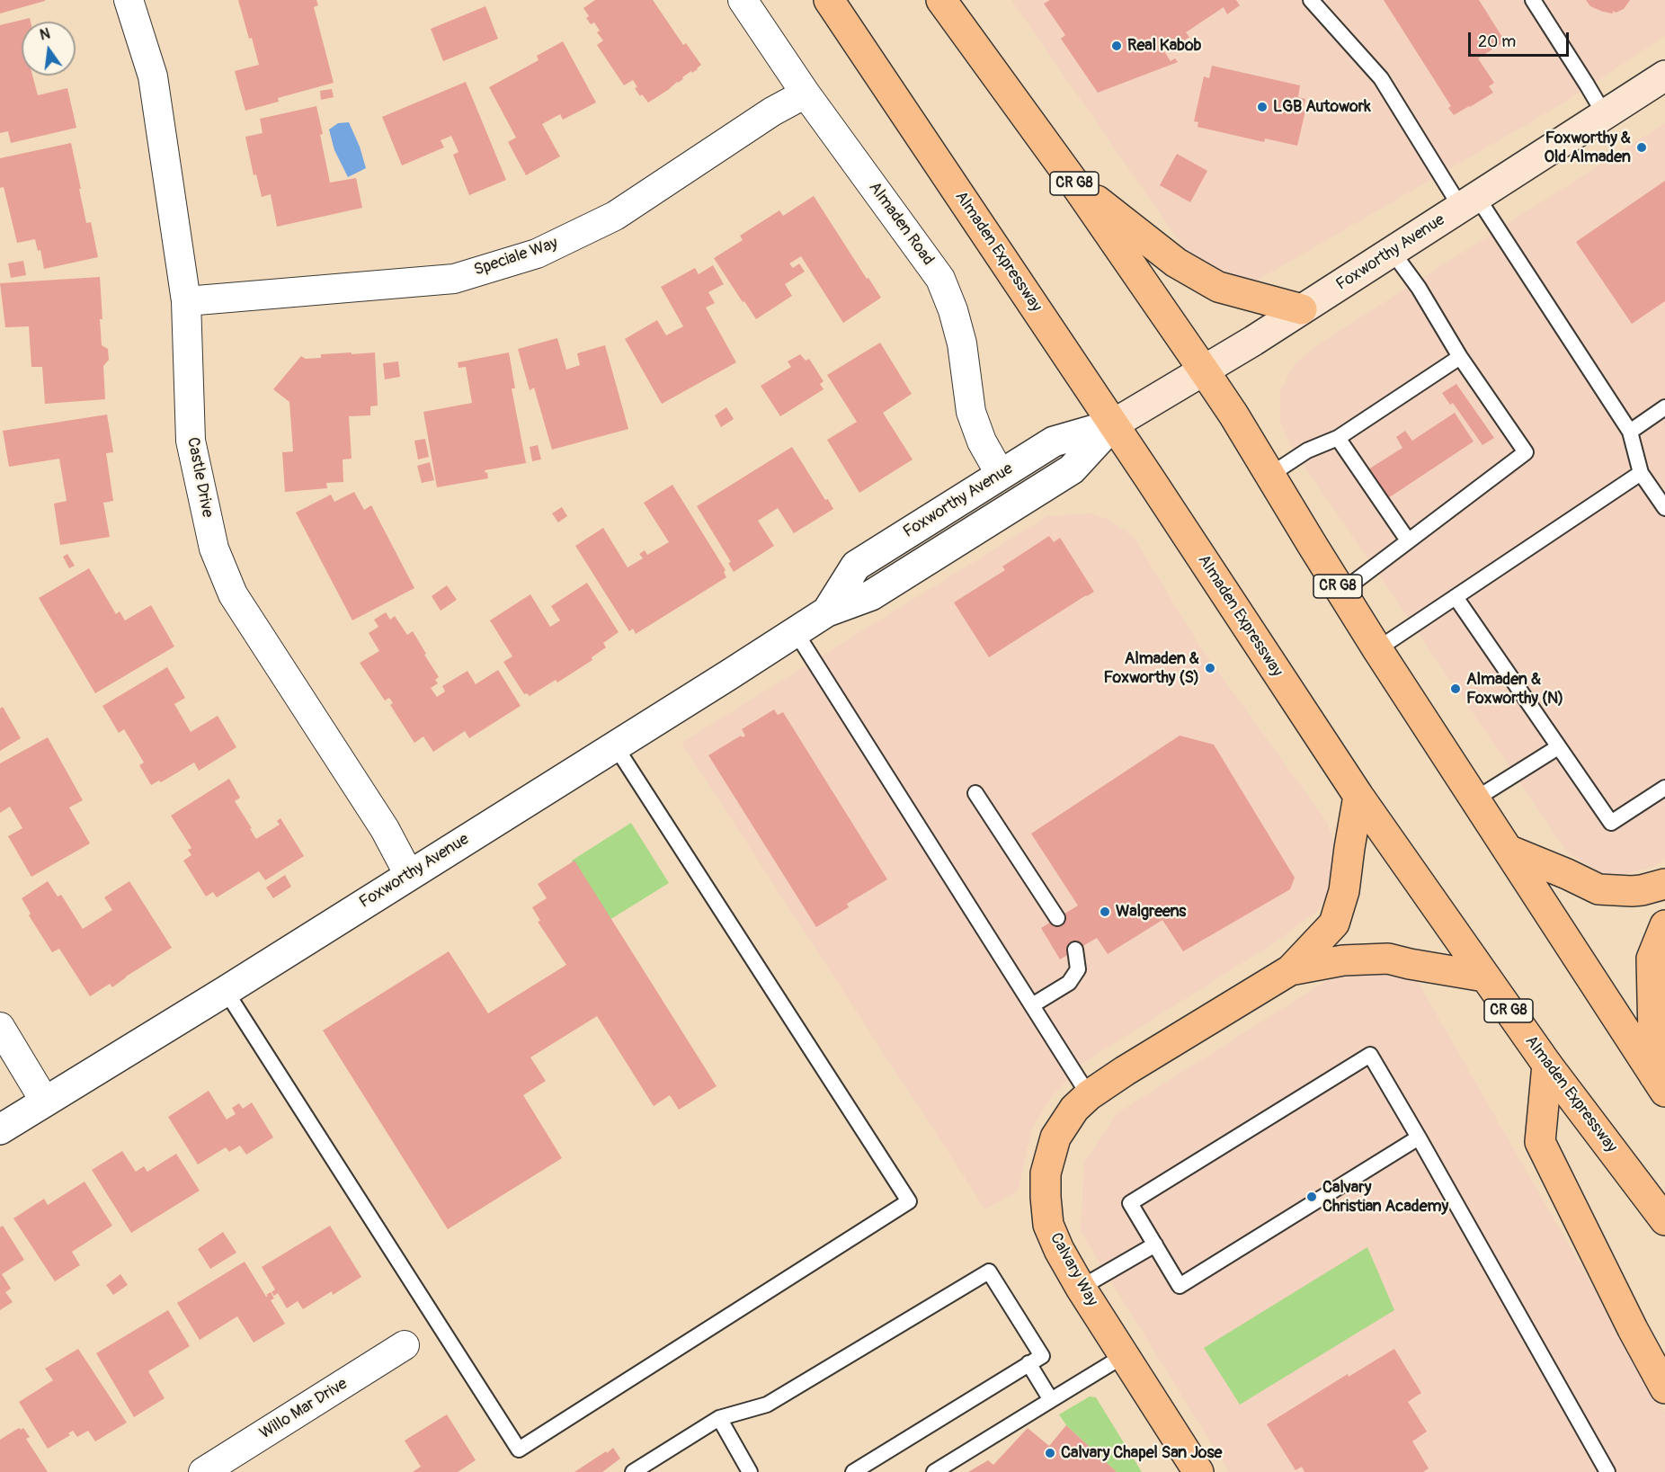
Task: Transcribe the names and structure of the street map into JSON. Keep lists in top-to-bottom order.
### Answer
{
  "streets": {
    "main road": [
      "CR G8",
      "Almaden Expressway",
      "Foxworthy Avenue",
      "Calvary Way"
    ],
    "street": [
      "Almaden Road",
      "Speciale Way",
      "Castle Drive",
      "Willo Mar Drive"
    ]
  },
  "crossings": [
    ["CR G8", "Foxworthy Avenue"],
    ["Almaden Road", "Foxworthy Avenue"],
    ["Almaden Road", "Speciale Way"],
    ["Almaden Expressway", "Foxworthy Avenue"],
    ["Foxworthy Avenue", "Castle Drive"],
    ["Speciale Way", "Castle Drive"]
  ],
  "places": [
    "Real Kabob",
    "LGB Autowork",
    "Foxworthy & Old Almaden",
    "Almaden & Foxworthy (S)",
    "Almaden & Foxworthy (N)",
    "Walgreens",
    "Calvary Christian Academy",
    "Calvary Chapel San Jose"
  ],
  "scale_bar": "20 m",
  "north": "top"
}
